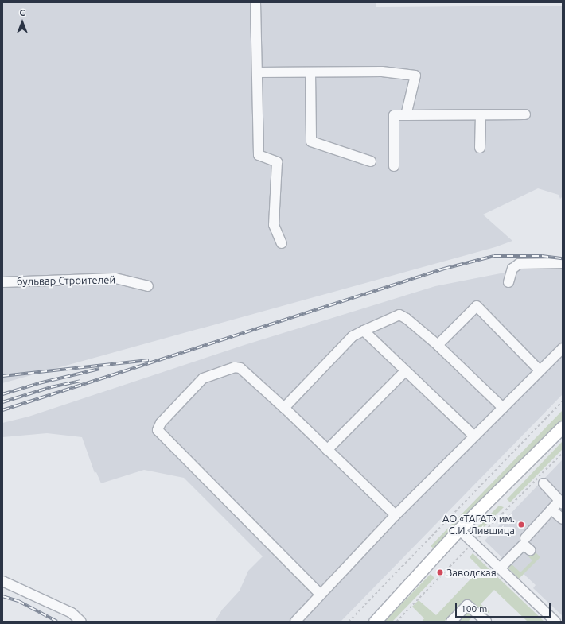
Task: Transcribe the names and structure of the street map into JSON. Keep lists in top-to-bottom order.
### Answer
{
  "streets": {
    "street": ["бульвар Строителей"]
  },
  "places": ["АО «ТАГАТ» им. С.И. Лившица", "Заводская"],
  "scale_bar": "100 m",
  "north": "top"
}
